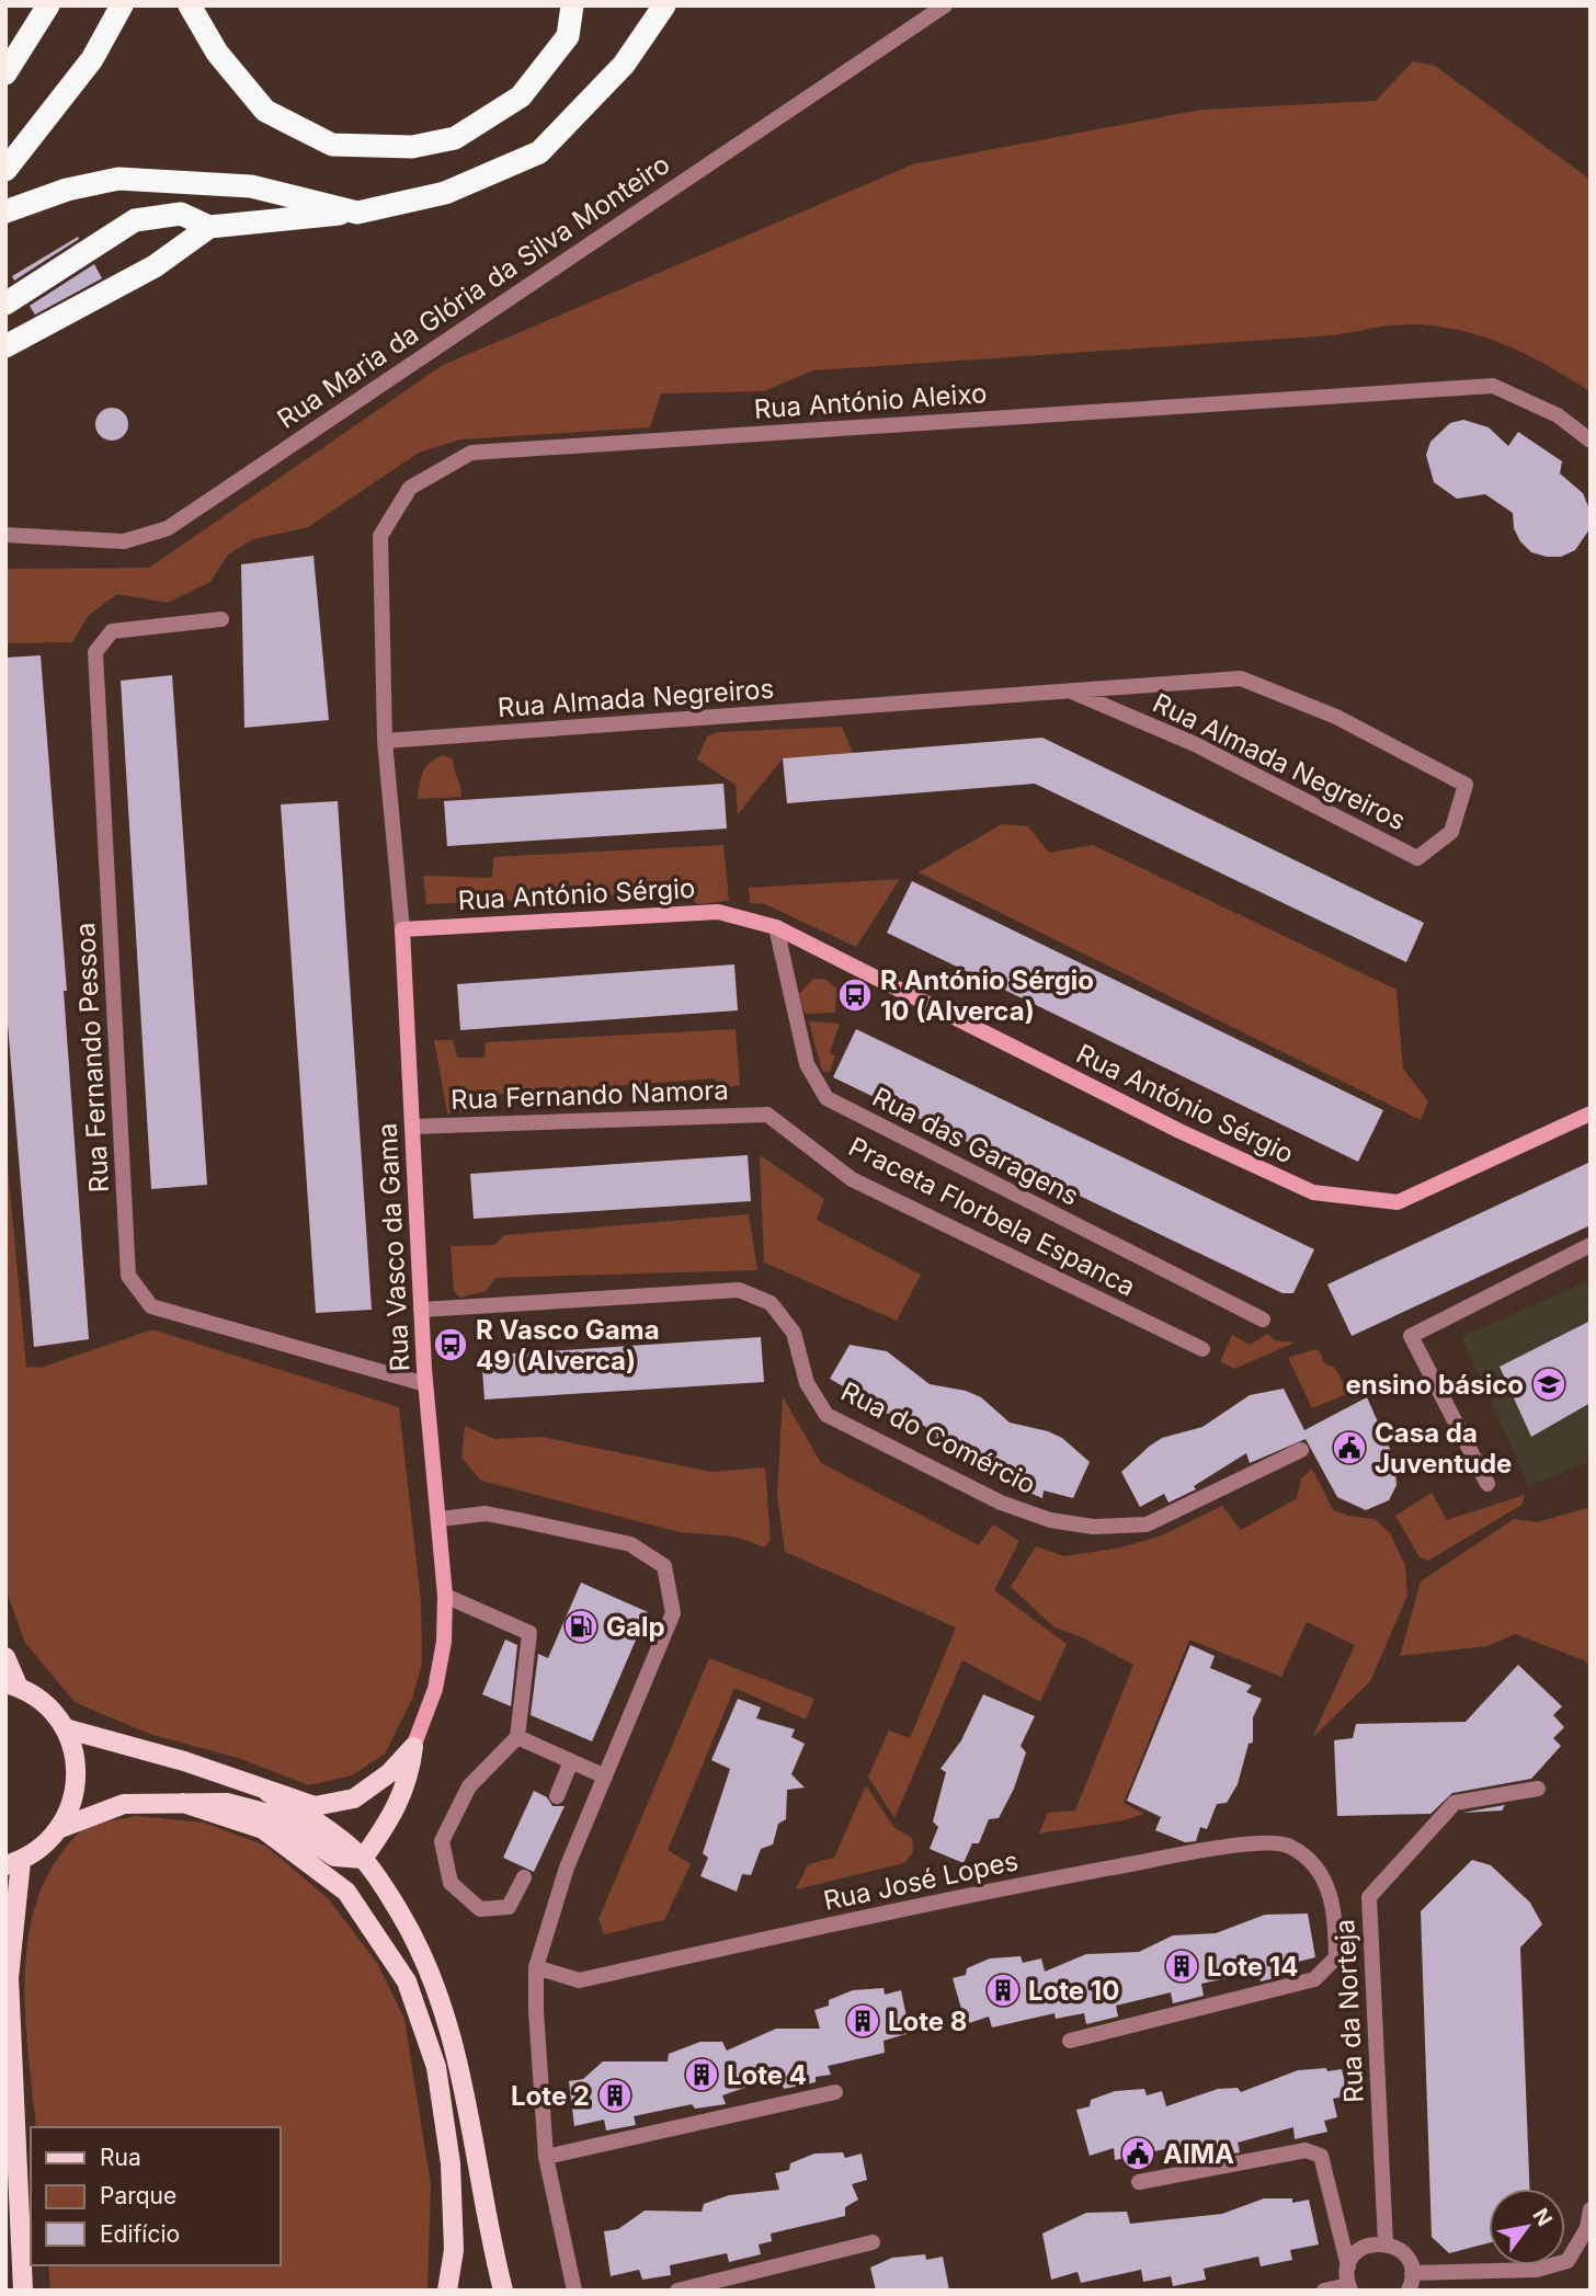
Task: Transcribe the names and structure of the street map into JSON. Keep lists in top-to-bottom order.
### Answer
{
  "streets": {
    "main road": ["Rua António Sérgio", "Rua Vasco da Gama"],
    "street": [
      "Rua Maria da Glória da Silva Monteiro",
      "Rua António Aleixo",
      "Rua Almada Negreiros",
      "Rua Fernando Pessoa",
      "Rua Fernando Namora",
      "Rua das Garagens",
      "Praceta Florbela Espanca",
      "Rua do Comércio",
      "Rua José Lopes",
      "Rua da Norteja"
    ]
  },
  "crossings": [
    ["Rua António Aleixo", "Rua Almada Negreiros"],
    ["Rua António Aleixo", "Rua Vasco da Gama"],
    ["Rua Almada Negreiros", "Rua Vasco da Gama"],
    ["Rua António Sérgio", "Rua das Garagens"],
    ["Rua António Sérgio", "Rua Vasco da Gama"],
    ["Rua Fernando Pessoa", "Rua Vasco da Gama"],
    ["Rua Fernando Namora", "Praceta Florbela Espanca"],
    ["Rua Fernando Namora", "Rua Vasco da Gama"],
    ["Rua Vasco da Gama", "Rua do Comércio"]
  ],
  "places": {
    "bus stop": ["R António Sérgio 10 (Alverca)", "R Vasco Gama 49 (Alverca)"],
    "school or university": ["ensino básico"],
    "public building": ["Casa da Juventude", "AIMA"],
    "fuel station": ["Galp"],
    "building": [
      "Lote 14",
      "Lote 10",
      "Lote 8",
      "Lote 4",
      "Lote 2"
    ]
  },
  "legend": ["Rua", "Parque", "Edifício"],
  "north": "top right"
}
